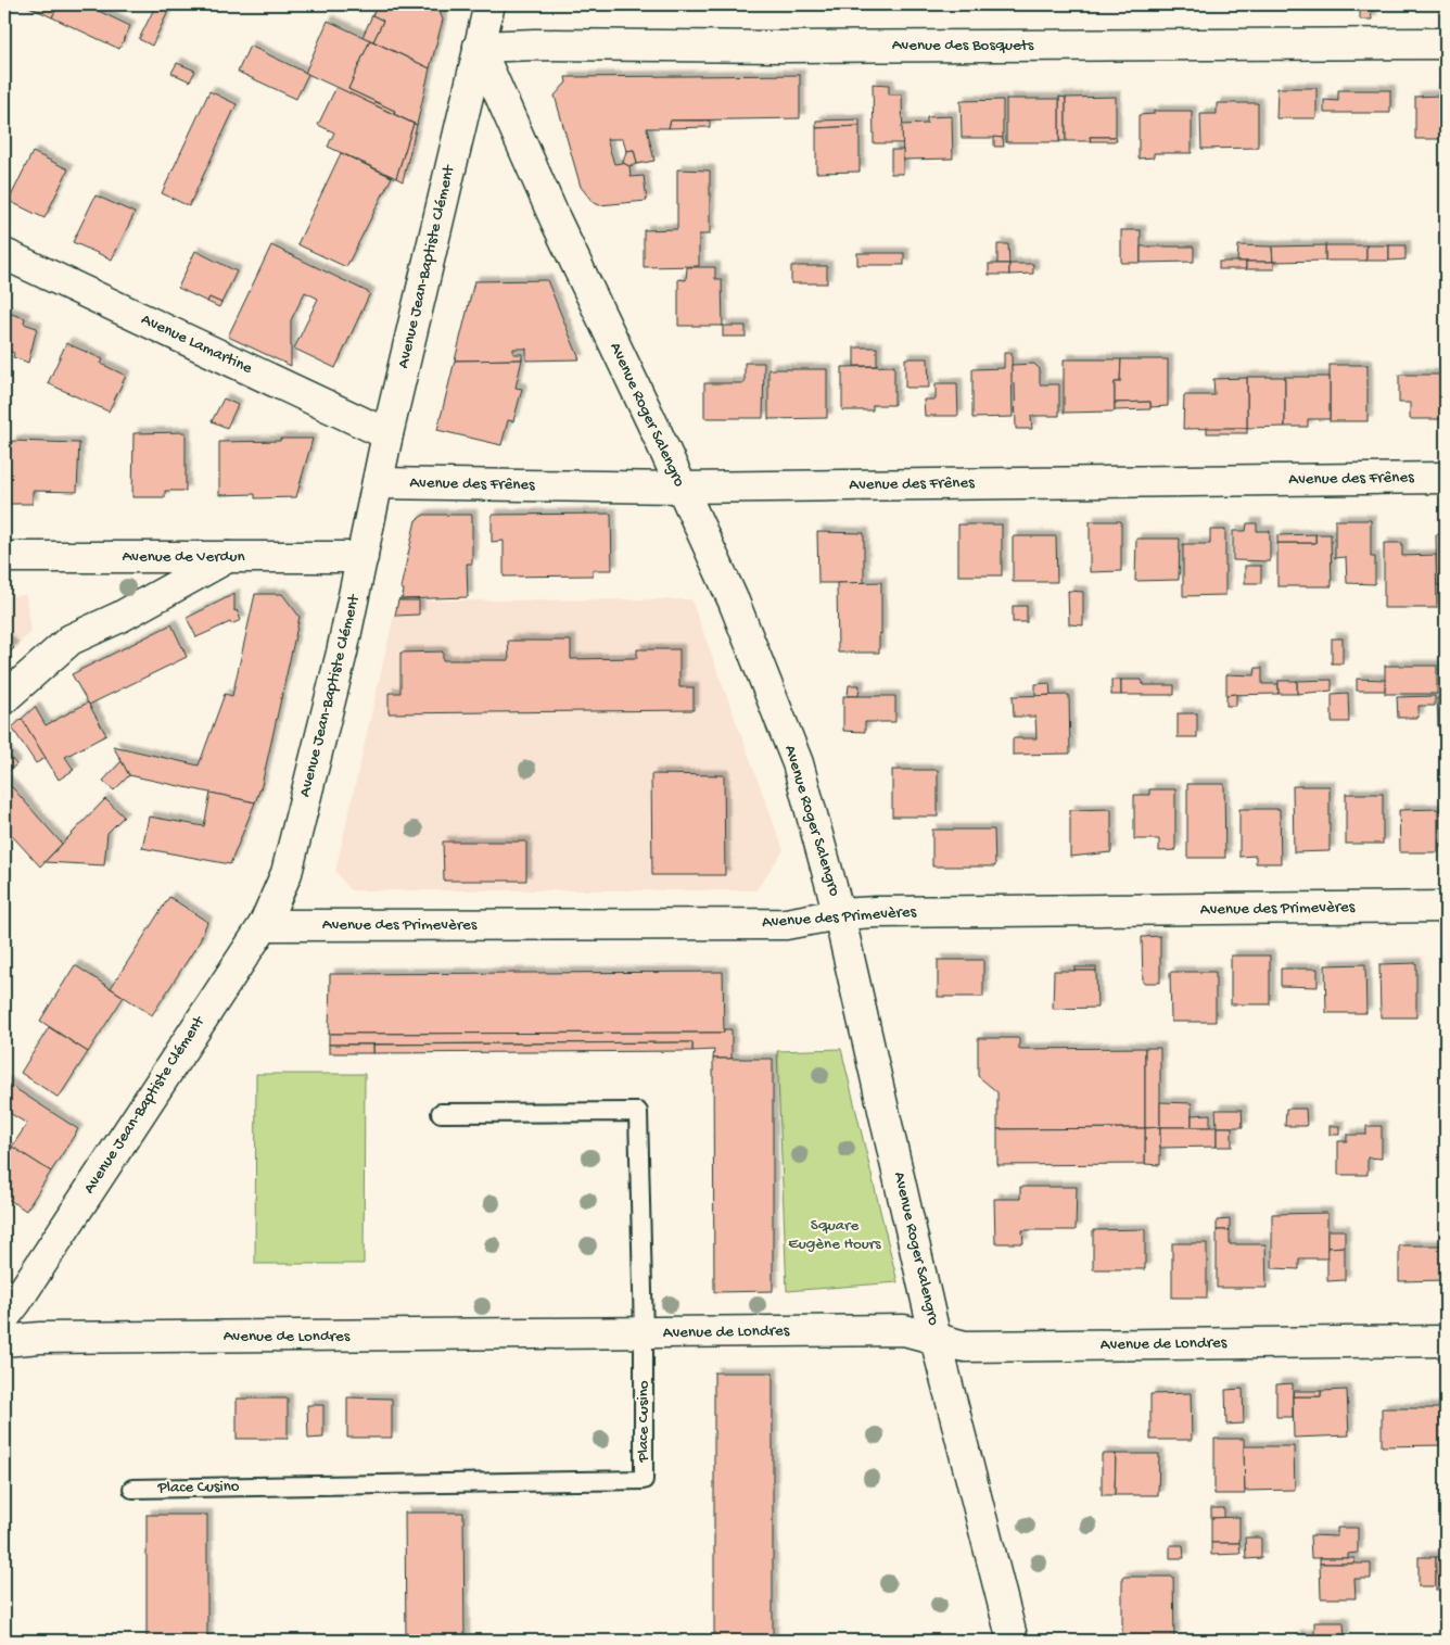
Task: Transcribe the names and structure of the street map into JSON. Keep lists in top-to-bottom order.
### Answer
{
  "streets": {
    "street": [
      "Avenue des Bosquets",
      "Avenue Jean-Baptiste Clément",
      "Avenue Lamartine",
      "Avenue Roger Salengro",
      "Avenue des Frênes",
      "Avenue de Verdun",
      "Avenue des Primevères",
      "Avenue de Londres"
    ],
    "lane": ["Place Cusino"]
  },
  "crossings": [
    ["Avenue des Bosquets", "Avenue Jean-Baptiste Clément"],
    ["Avenue des Bosquets", "Avenue Roger Salengro"],
    ["Avenue Jean-Baptiste Clément", "Avenue Lamartine"],
    ["Avenue Jean-Baptiste Clément", "Avenue Roger Salengro"],
    ["Avenue Jean-Baptiste Clément", "Avenue des Frênes"],
    ["Avenue Jean-Baptiste Clément", "Avenue de Verdun"],
    ["Avenue Jean-Baptiste Clément", "Avenue des Primevères"],
    ["Avenue Roger Salengro", "Avenue des Frênes"],
    ["Avenue Roger Salengro", "Avenue des Primevères"],
    ["Avenue Roger Salengro", "Avenue de Londres"],
    ["Avenue de Londres", "Place Cusino"]
  ],
  "parks": ["Square Eugène Hours"]
}
